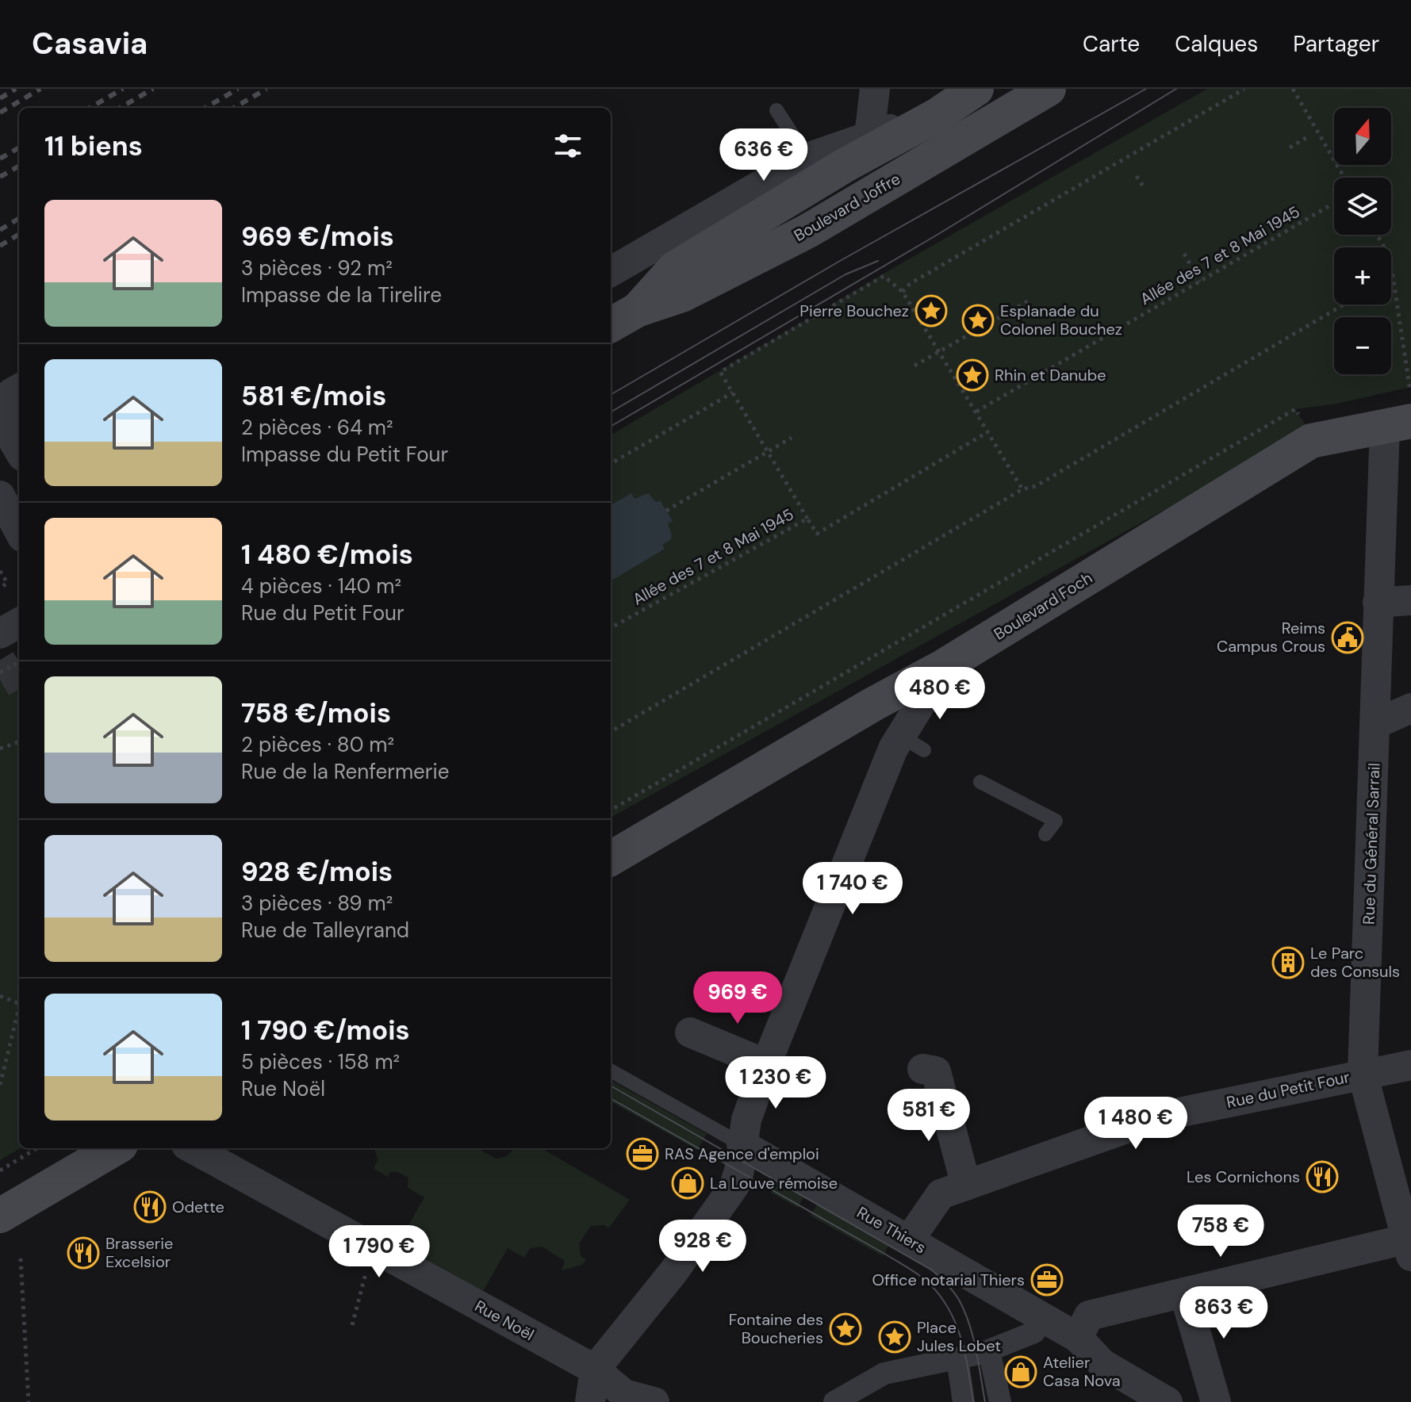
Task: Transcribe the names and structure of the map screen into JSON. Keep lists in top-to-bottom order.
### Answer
{
  "streets": {
    "main road": ["Boulevard Joffre", "Boulevard Foch"],
    "street": [
      "Rue du Général Sarrail",
      "Rue du Petit Four",
      "Rue Thiers",
      "Rue Noël"
    ],
    "path": ["Allée des 7 et 8 Mai 1945"]
  },
  "crossings": [
    ["Boulevard Foch", "Rue du Général Sarrail"],
    ["Rue du Général Sarrail", "Rue du Petit Four"],
    ["Rue du Petit Four", "Rue Thiers"]
  ],
  "places": {
    "place": [
      "Pierre Bouchez",
      "Esplanade du Colonel Bouchez",
      "Rhin et Danube",
      "Fontaine des Boucheries",
      "Place Jules Lobet"
    ],
    "public building": ["Reims Campus Crous"],
    "building": ["Le Parc des Consuls"],
    "office": ["RAS Agence d'emploi", "Office notarial Thiers"],
    "restaurant": ["Les Cornichons", "Odette", "Brasserie Excelsior"],
    "shop": ["La Louve rémoise", "Atelier Casa Nova"]
  },
  "north": "top",
  "page": {
    "header": "Casavia",
    "nav": ["Carte", "Calques", "Partager"],
    "map_buttons": ["+", "−"],
    "heading": "11 biens",
    "price": [
      "636 €",
      "480 €",
      "1 740 €",
      "969 €",
      "1 230 €",
      "581 €",
      "1 480 €",
      "758 €",
      "928 €",
      "1 790 €",
      "863 €"
    ],
    "list": [
      {
        "name": "969 €/mois",
        "note": "3 pièces · 92 m² · Impasse de la Tirelire"
      },
      {
        "name": "581 €/mois",
        "note": "2 pièces · 64 m² · Impasse du Petit Four"
      },
      {
        "name": "1 480 €/mois",
        "note": "4 pièces · 140 m² · Rue du Petit Four"
      },
      {
        "name": "758 €/mois",
        "note": "2 pièces · 80 m² · Rue de la Renfermerie"
      },
      {
        "name": "928 €/mois",
        "note": "3 pièces · 89 m² · Rue de Talleyrand"
      },
      {
        "name": "1 790 €/mois",
        "note": "5 pièces · 158 m² · Rue Noël"
      }
    ]
  }
}
